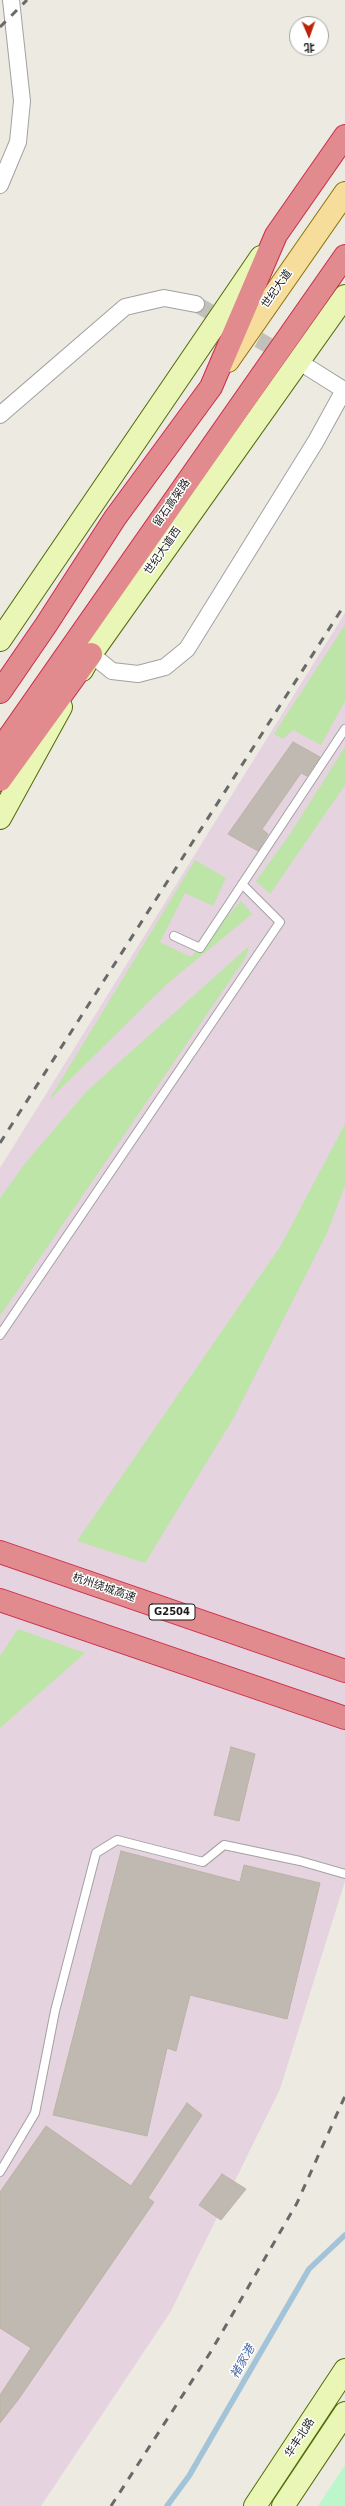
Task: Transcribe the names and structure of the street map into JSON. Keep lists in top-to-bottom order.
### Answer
{
  "streets": {
    "highway": ["留石高架路", "杭州绕城高速", "G2504"],
    "main road": ["世纪大道", "世纪大道西", "华丰北路"]
  },
  "water": ["褚家港"],
  "north": "bottom"
}
